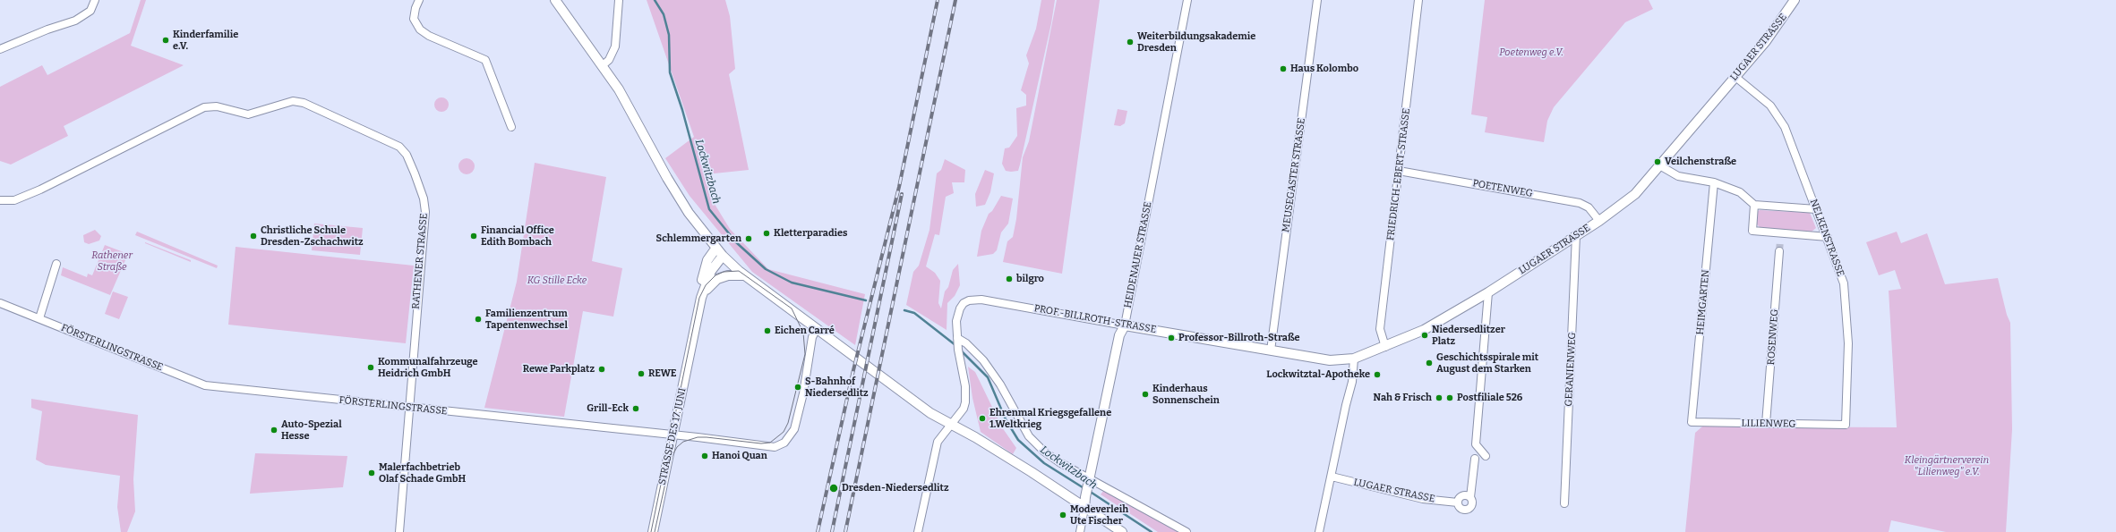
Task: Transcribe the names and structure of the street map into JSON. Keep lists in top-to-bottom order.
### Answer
{
  "streets": {
    "street": [
      "LUGAER STRASSE",
      "FRIEDRICH-EBERT-STRASSE",
      "MEUSEGASTER STRASSE",
      "POETENWEG",
      "NELKENSTRASSE",
      "HEIDENAUER STRASSE",
      "RATHENER STRASSE",
      "HEIMGARTEN",
      "PROF.-BILLROTH-STRASSE",
      "ROSENWEG",
      "FÖRSTERLINGSTRASSE",
      "GERANIENWEG",
      "LILIENWEG",
      "STRASSE DES 17. JUNI"
    ]
  },
  "crossings": [
    ["LUGAER STRASSE", "FRIEDRICH-EBERT-STRASSE"],
    ["LUGAER STRASSE", "POETENWEG"],
    ["LUGAER STRASSE", "NELKENSTRASSE"],
    ["LUGAER STRASSE", "PROF.-BILLROTH-STRASSE"],
    ["LUGAER STRASSE", "GERANIENWEG"],
    ["FRIEDRICH-EBERT-STRASSE", "POETENWEG"],
    ["MEUSEGASTER STRASSE", "PROF.-BILLROTH-STRASSE"],
    ["NELKENSTRASSE", "LILIENWEG"],
    ["HEIDENAUER STRASSE", "PROF.-BILLROTH-STRASSE"],
    ["RATHENER STRASSE", "FÖRSTERLINGSTRASSE"],
    ["HEIMGARTEN", "LILIENWEG"],
    ["ROSENWEG", "LILIENWEG"],
    ["FÖRSTERLINGSTRASSE", "STRASSE DES 17. JUNI"]
  ],
  "water": ["Lockwitzbach"],
  "parks": [
    "Poetenweg e.V.",
    "Rathener Straße",
    "KG Stille Ecke",
    "Kleingärtnerverein \"Lilienweg\" e.V."
  ],
  "places": [
    "Kinderfamilie e.V.",
    "Weiterbildungsakademie Dresden",
    "Haus Kolombo",
    "Veilchenstraße",
    "Kletterparadies",
    "Christliche Schule Dresden-Zschachwitz",
    "Financial Office Edith Bombach",
    "Schlemmergarten",
    "bilgro",
    "Familienzentrum Tapentenwechsel",
    "Eichen Carré",
    "Niedersedlitzer Platz",
    "Professor-Billroth-Straße",
    "Geschichtsspirale mit August dem Starken",
    "Kommunalfahrzeuge Heidrich GmbH",
    "Rewe Parkplatz",
    "REWE",
    "Lockwitztal-Apotheke",
    "S-Bahnhof Niedersedlitz",
    "Kinderhaus Sonnenschein",
    "Nah & Frisch",
    "Postfiliale 526",
    "Grill-Eck",
    "Ehrenmal Kriegsgefallene 1.Weltkrieg",
    "Auto-Spezial Hesse",
    "Hanoi Quan",
    "Malerfachbetrieb Olaf Schade GmbH",
    "Dresden-Niedersedlitz",
    "Modeverleih Ute Fischer"
  ]
}
